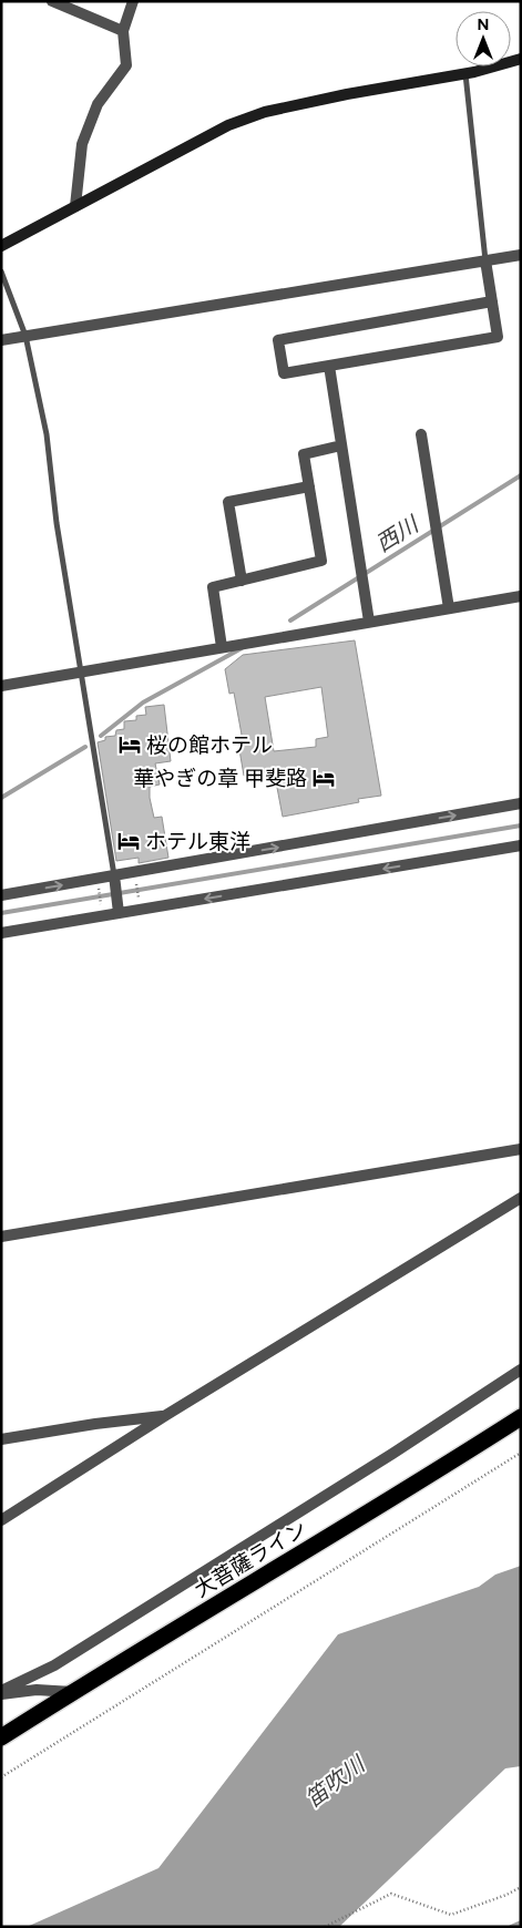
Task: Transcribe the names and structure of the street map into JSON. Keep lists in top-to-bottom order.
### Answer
{
  "streets": {
    "highway": ["大菩薩ライン"]
  },
  "water": ["西川", "笛吹川"],
  "places": {
    "hotel": ["桜の館ホテル", "華やぎの章 甲斐路", "ホテル東洋"]
  },
  "north": "top"
}
